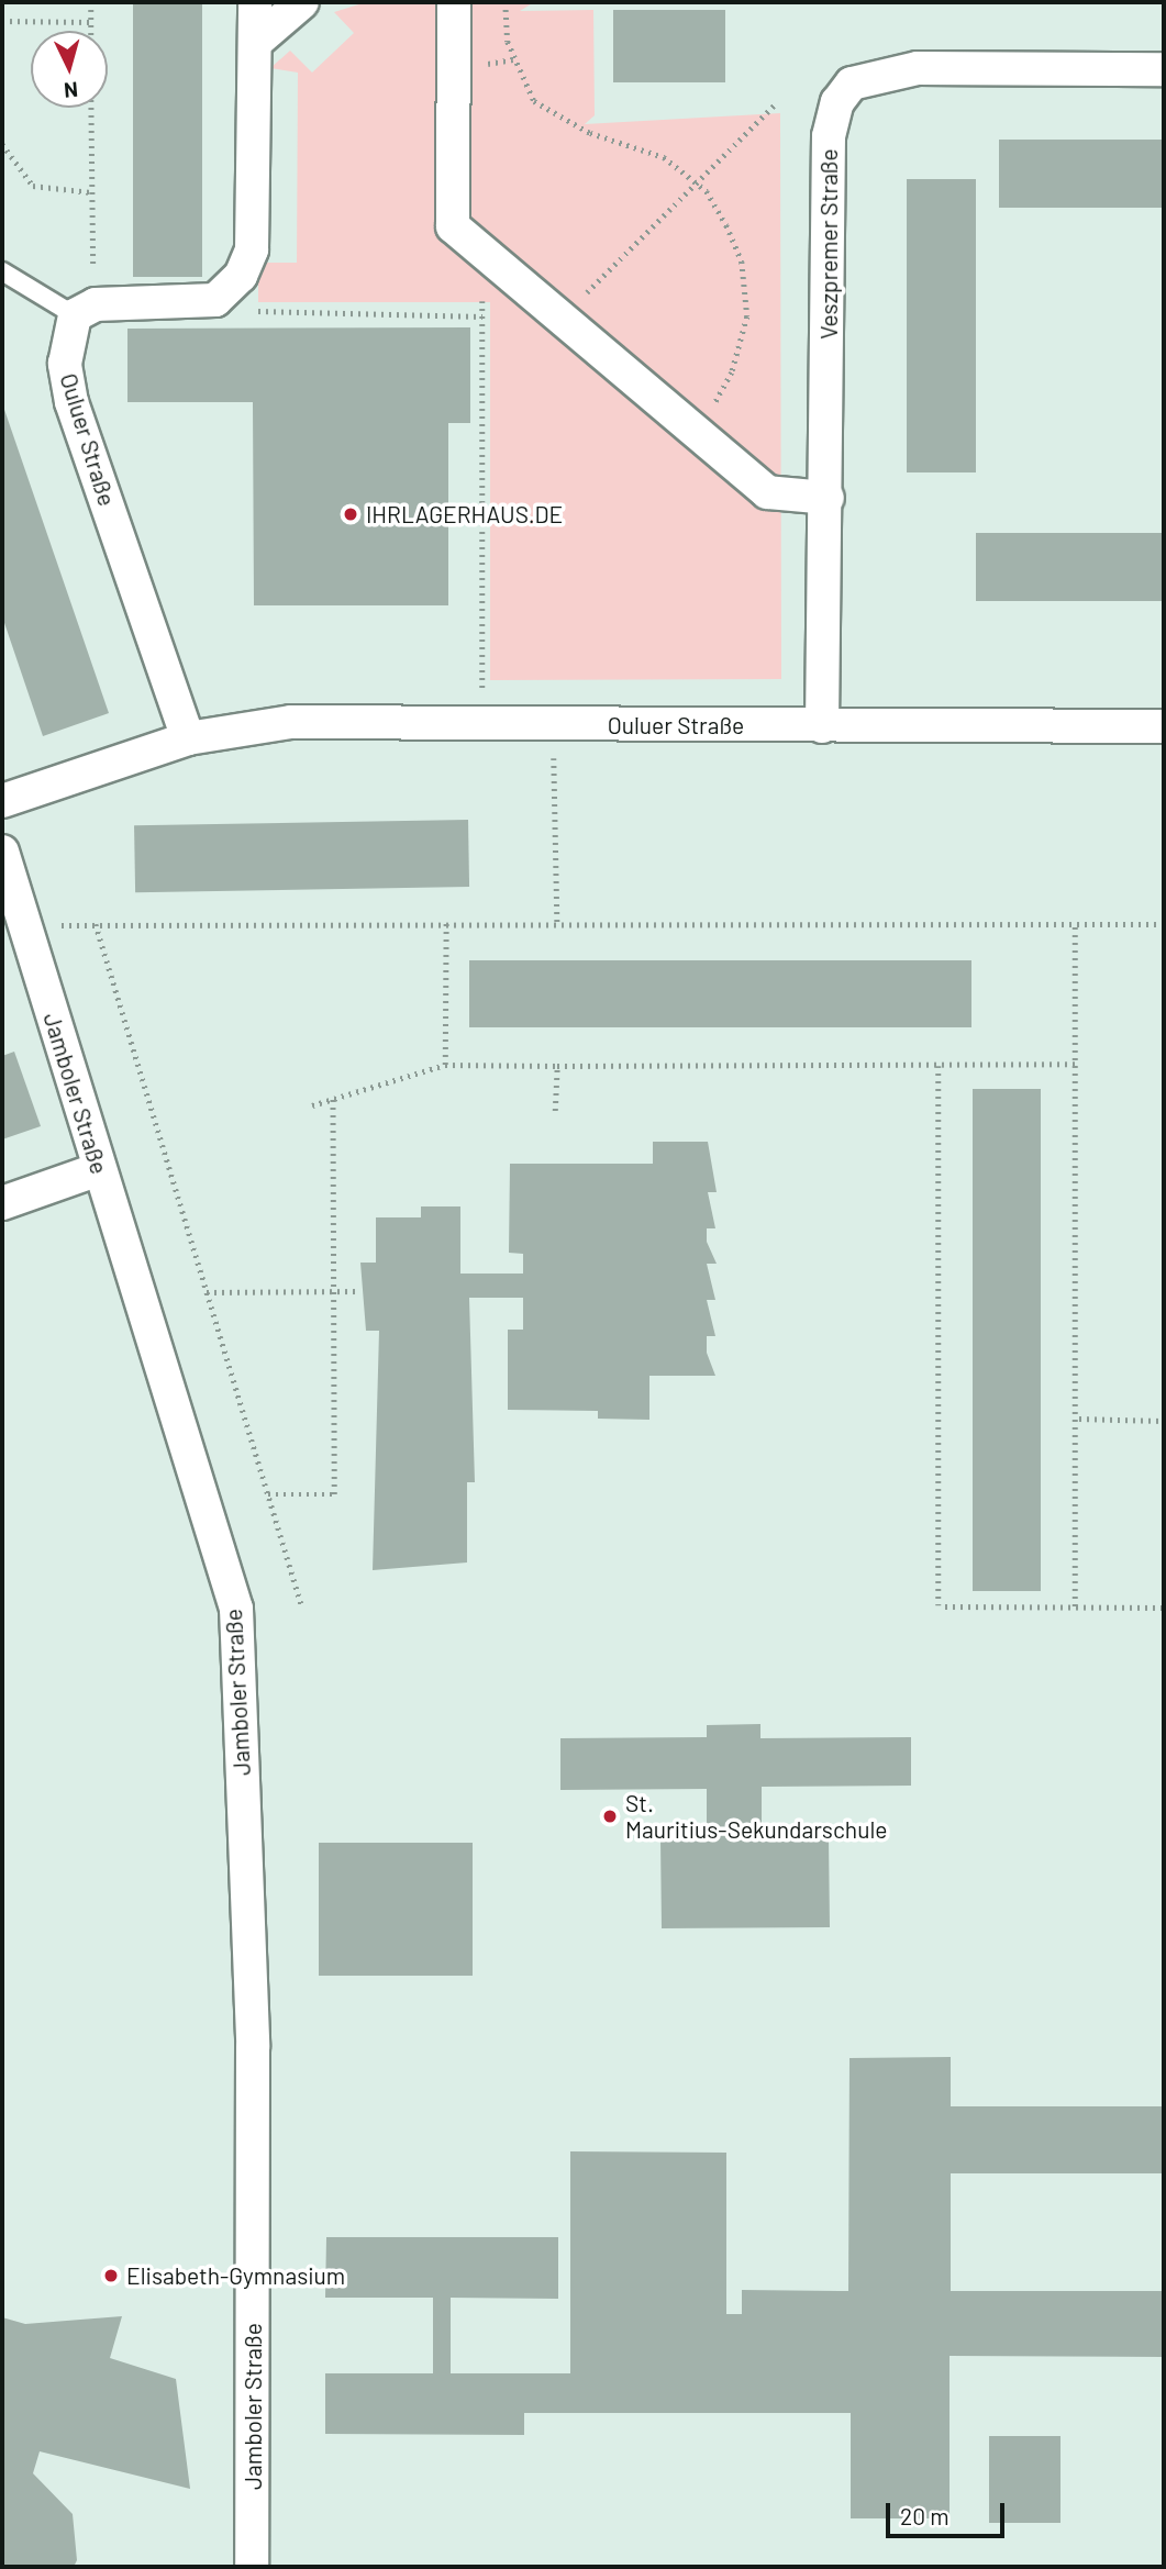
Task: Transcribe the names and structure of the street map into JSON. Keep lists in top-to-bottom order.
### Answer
{
  "streets": {
    "street": ["Veszpremer Straße", "Ouluer Straße", "Jamboler Straße"]
  },
  "crossings": [
    ["Veszpremer Straße", "Ouluer Straße"]
  ],
  "places": ["IHRLAGERHAUS.DE", "St. Mauritius-Sekundarschule", "Elisabeth-Gymnasium"],
  "scale_bar": "20 m",
  "north": "bottom"
}
